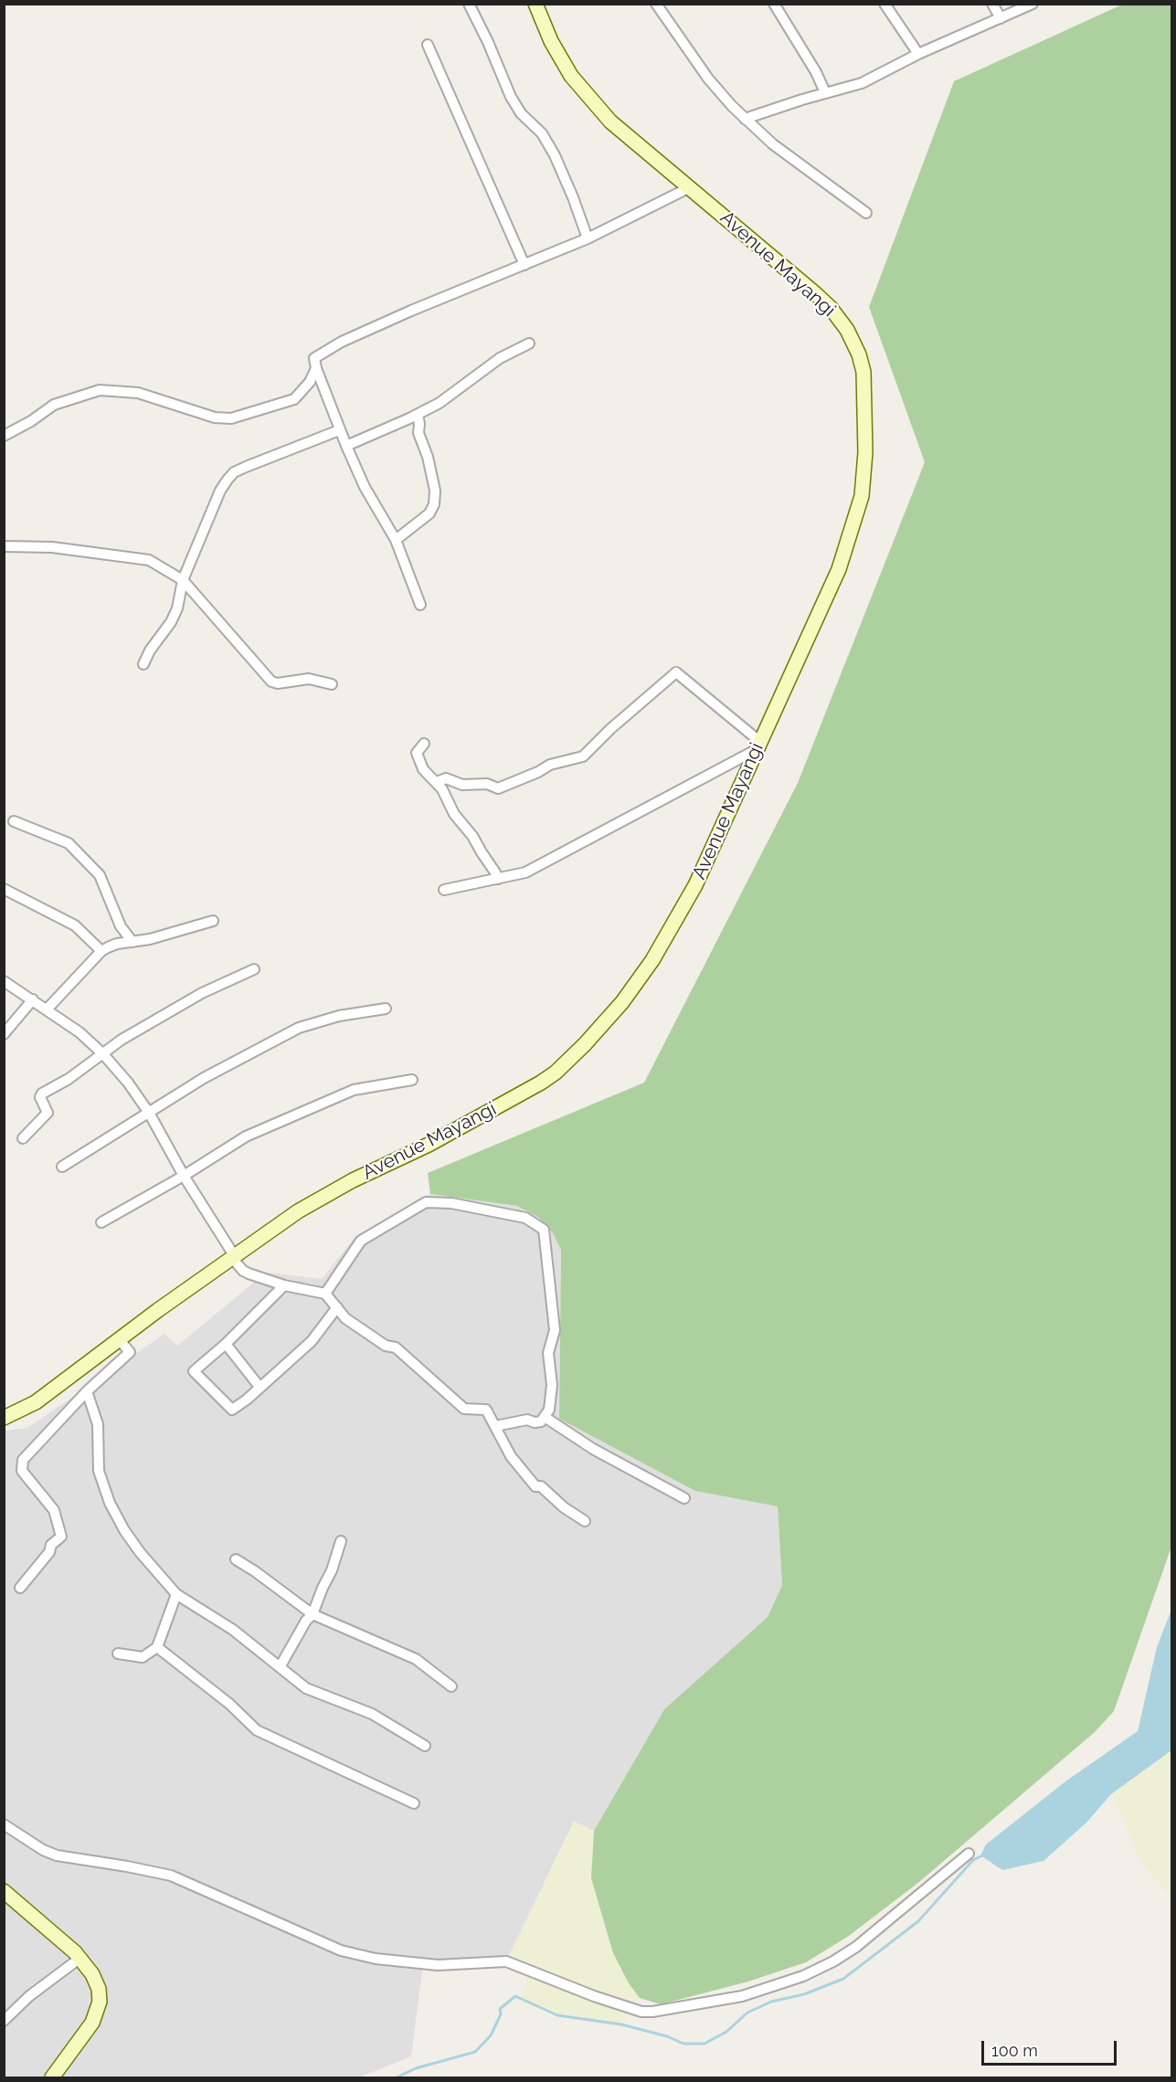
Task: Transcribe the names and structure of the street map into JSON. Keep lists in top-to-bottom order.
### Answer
{
  "streets": {
    "street": ["Avenue Mayangi"]
  },
  "scale_bar": "100 m"
}
